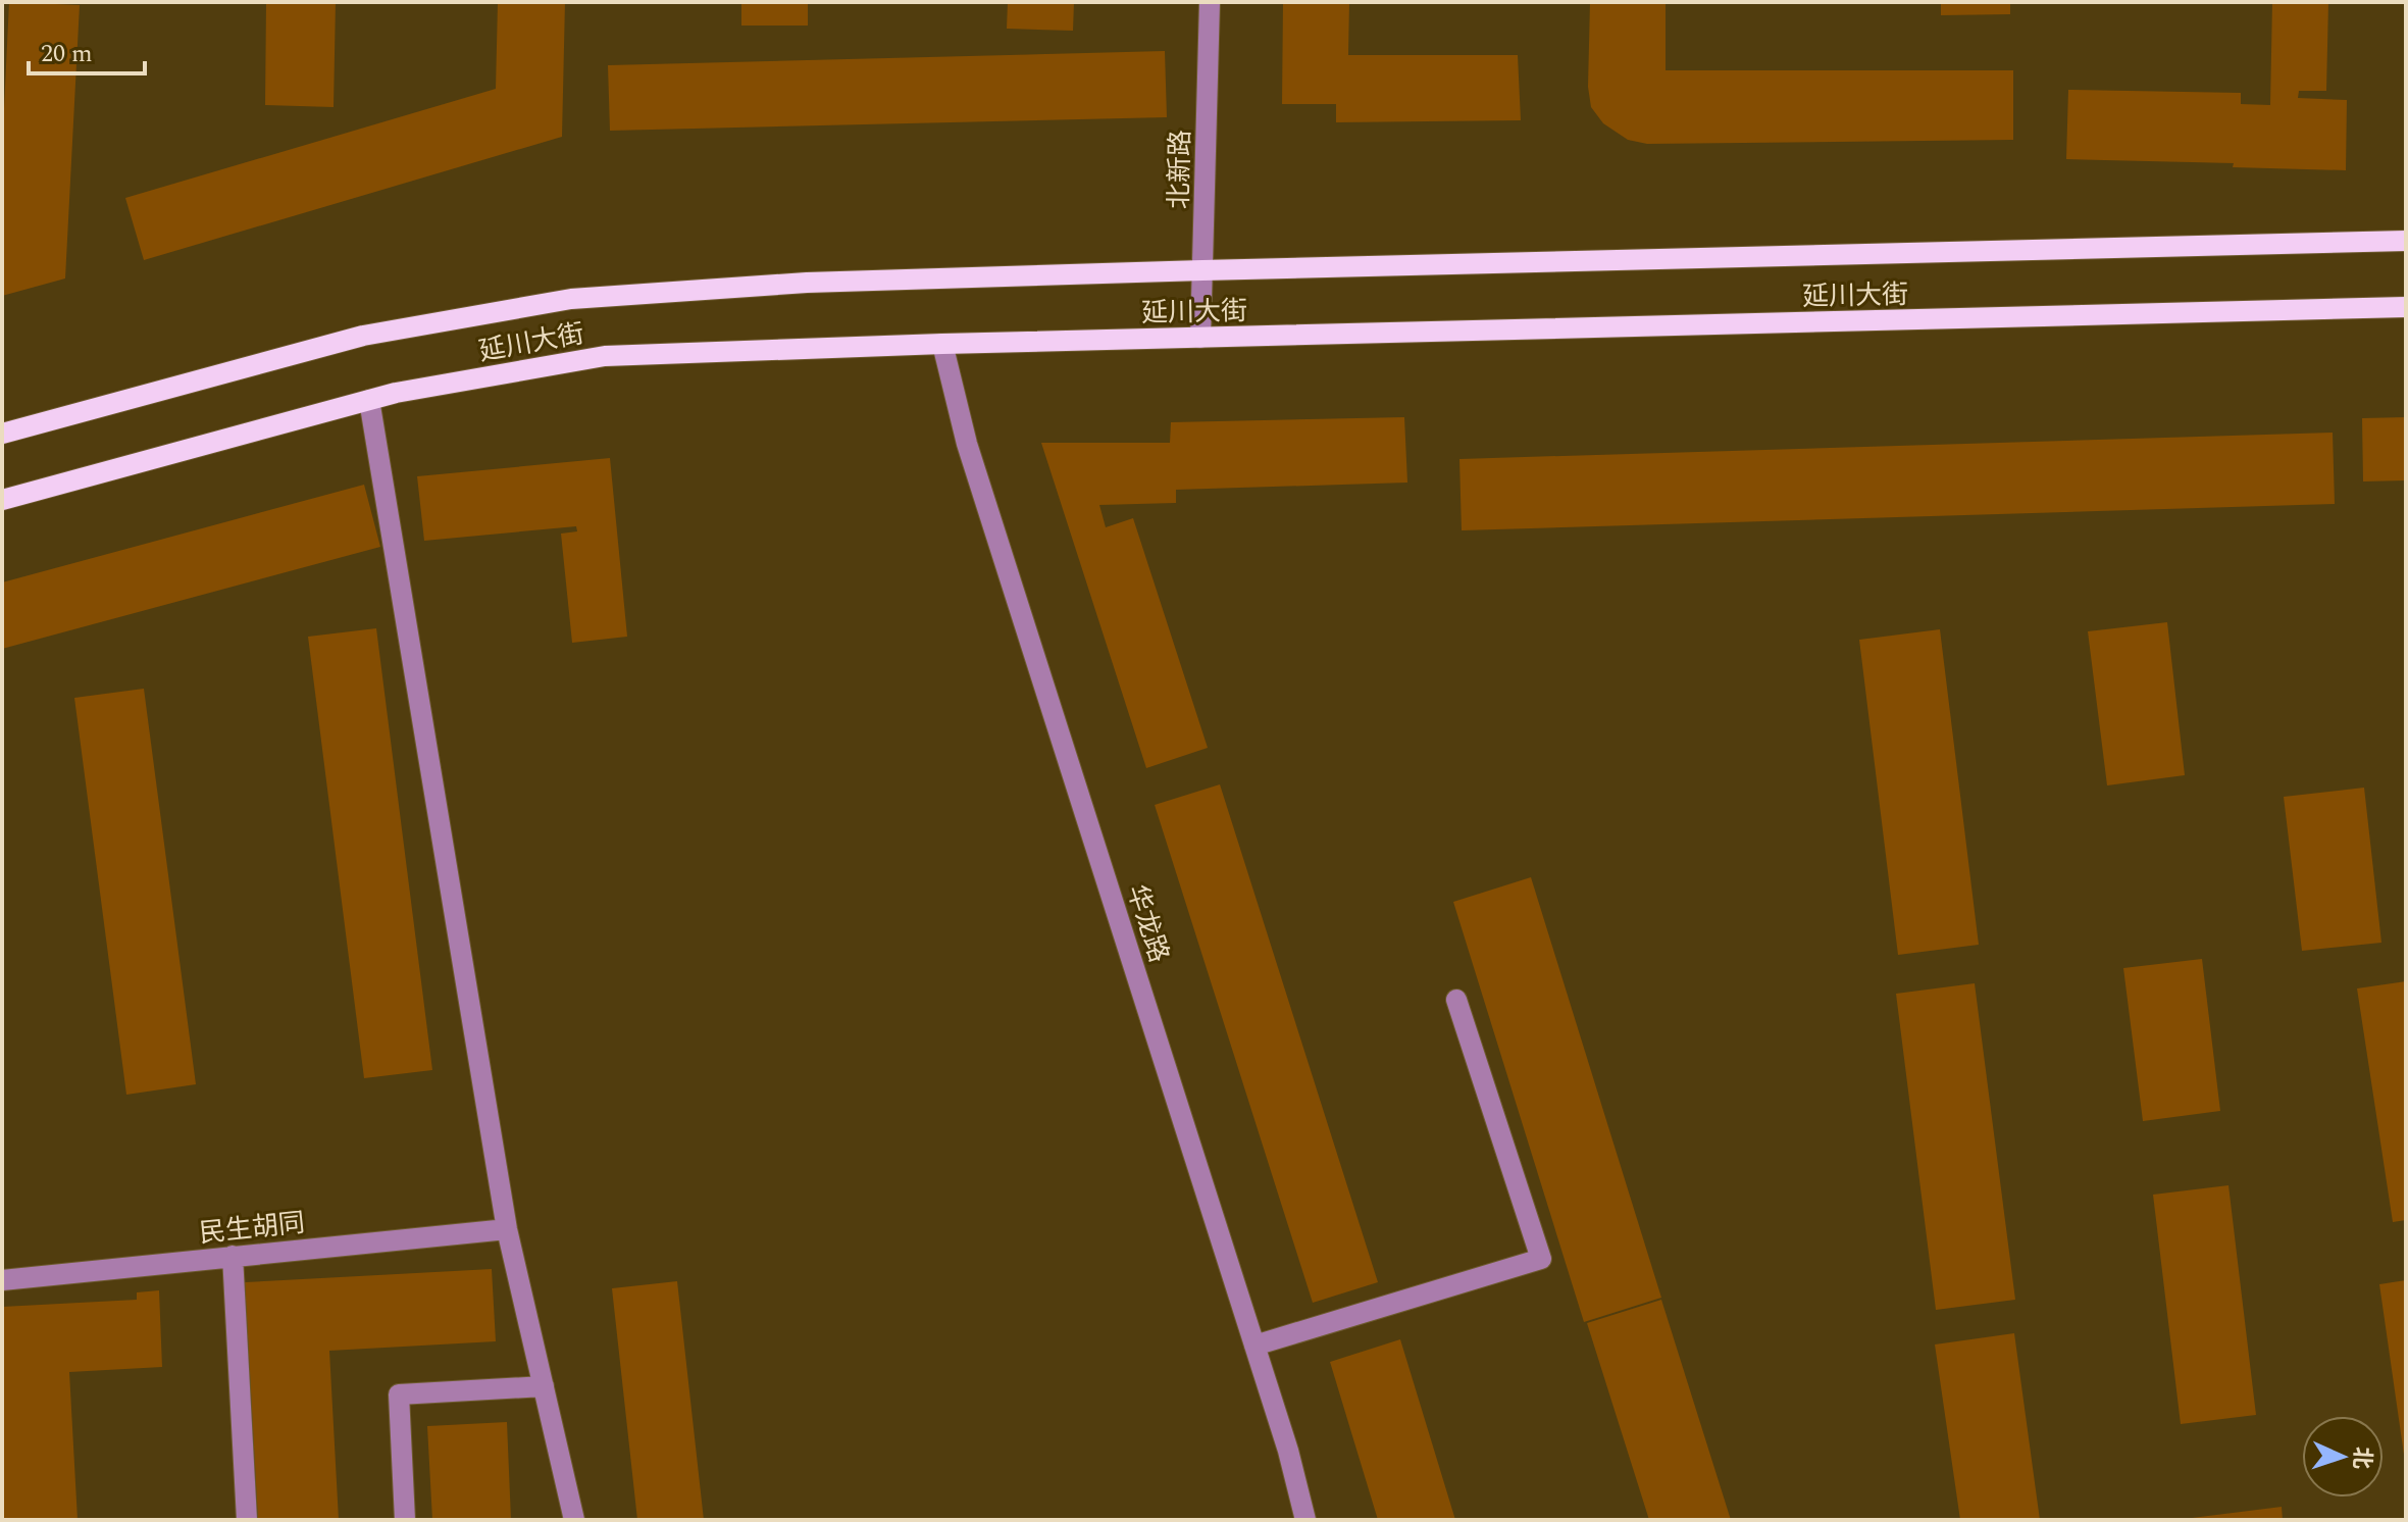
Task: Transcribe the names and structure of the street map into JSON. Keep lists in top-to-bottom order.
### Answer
{
  "streets": {
    "main road": ["延川大街"],
    "street": ["北新路", "华龙路", "民生胡同"]
  },
  "crossings": [
    ["北新路", "延川大街"],
    ["延川大街", "华龙路"]
  ],
  "scale_bar": "20 m",
  "north": "right"
}
